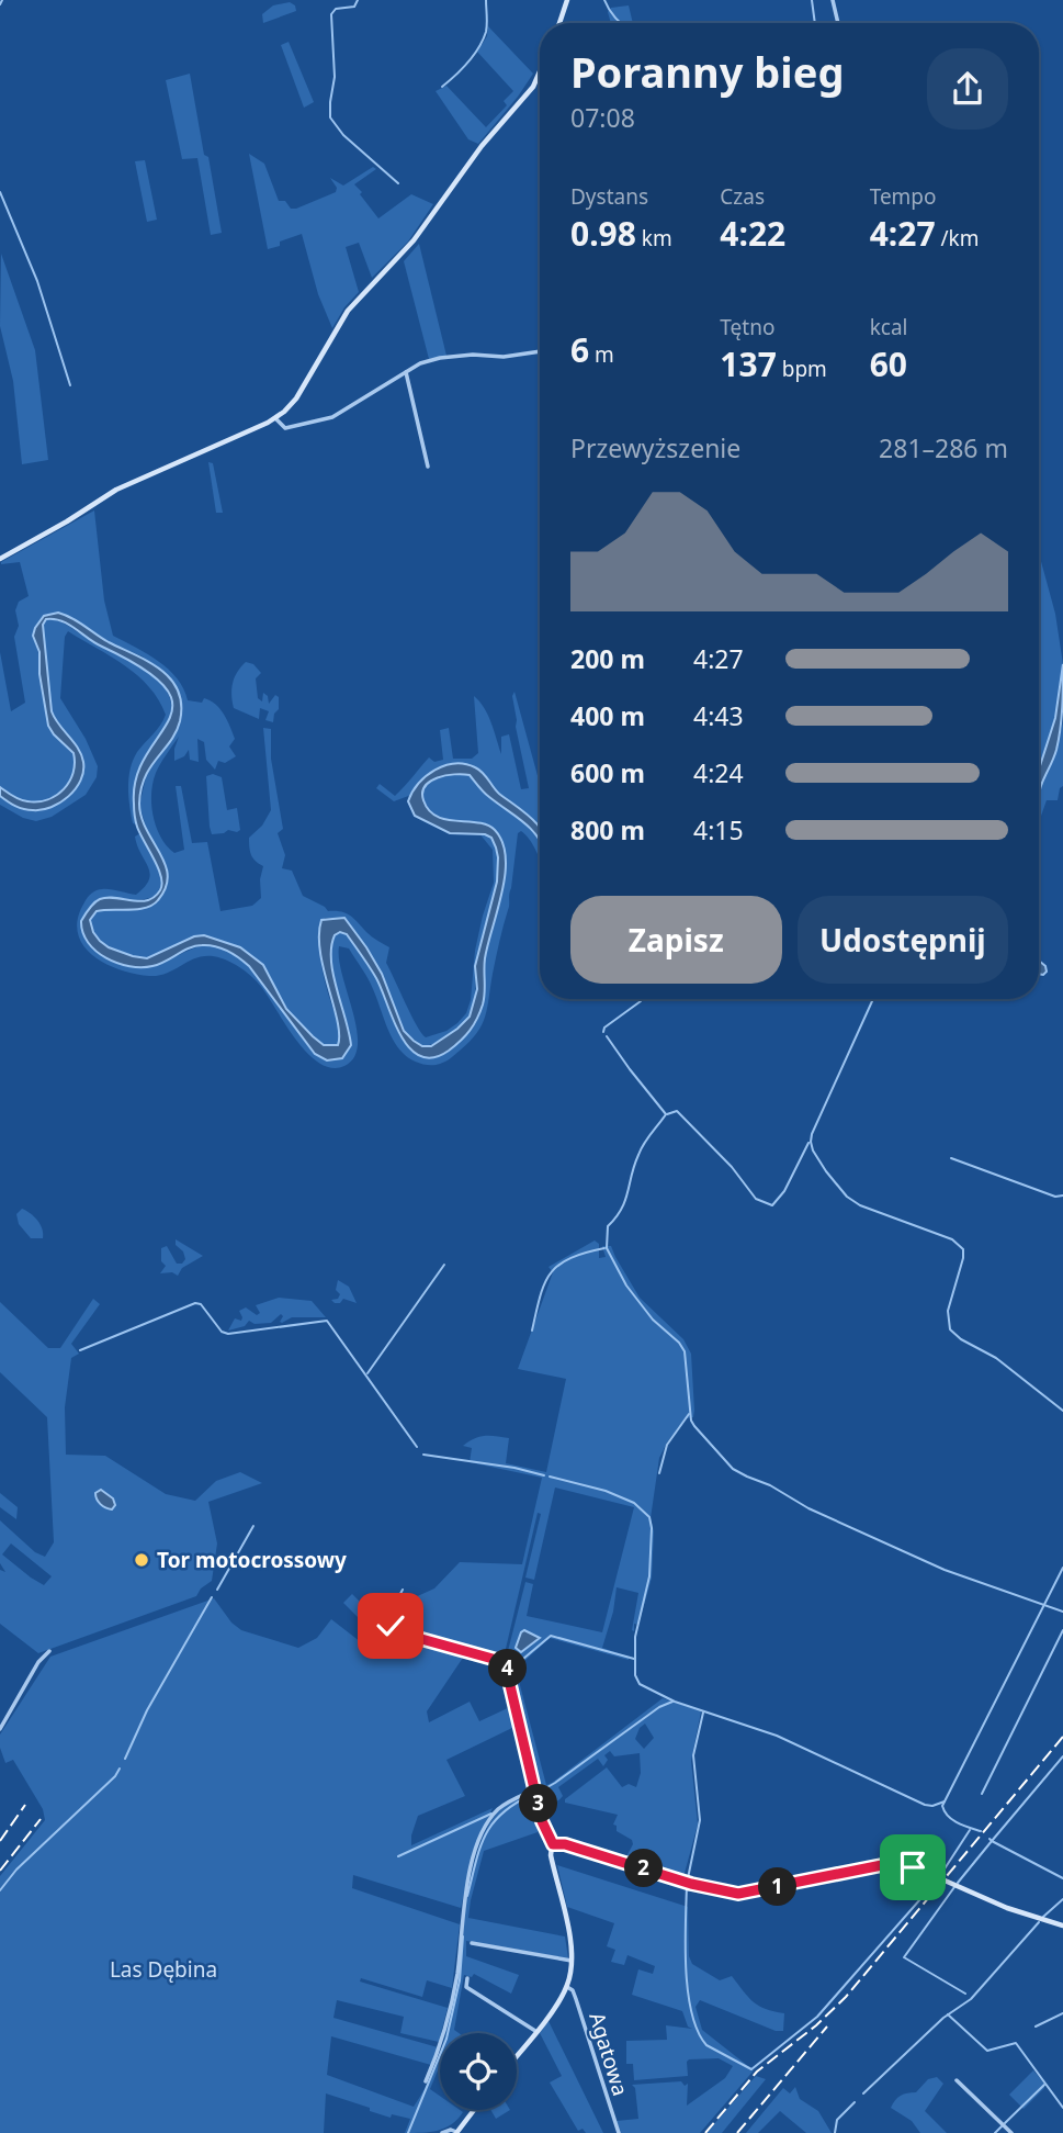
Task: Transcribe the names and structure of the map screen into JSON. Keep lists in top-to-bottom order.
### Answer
{
  "streets": {
    "street": ["Agatowa"]
  },
  "parks": ["Las Dębina"],
  "places": ["Tor motocrossowy"],
  "page": {
    "heading": ["Poranny bieg", "07:08"],
    "stats": [
      ["Dystans", "0.98 km"],
      ["Czas", "4:22"],
      ["Tempo", "4:27 /km"],
      ["6 m"],
      ["Tętno", "137 bpm"],
      ["kcal", "60"]
    ],
    "chart": ["Przewyższenie", "281–286 m"],
    "list": [
      {
        "name": "200 m",
        "note": "4:27"
      },
      {
        "name": "400 m",
        "note": "4:43"
      },
      {
        "name": "600 m",
        "note": "4:24"
      },
      {
        "name": "800 m",
        "note": "4:15"
      }
    ],
    "buttons": ["Zapisz", "Udostępnij"],
    "pins": [
      "4",
      "3",
      "2",
      "1"
    ]
  }
}
